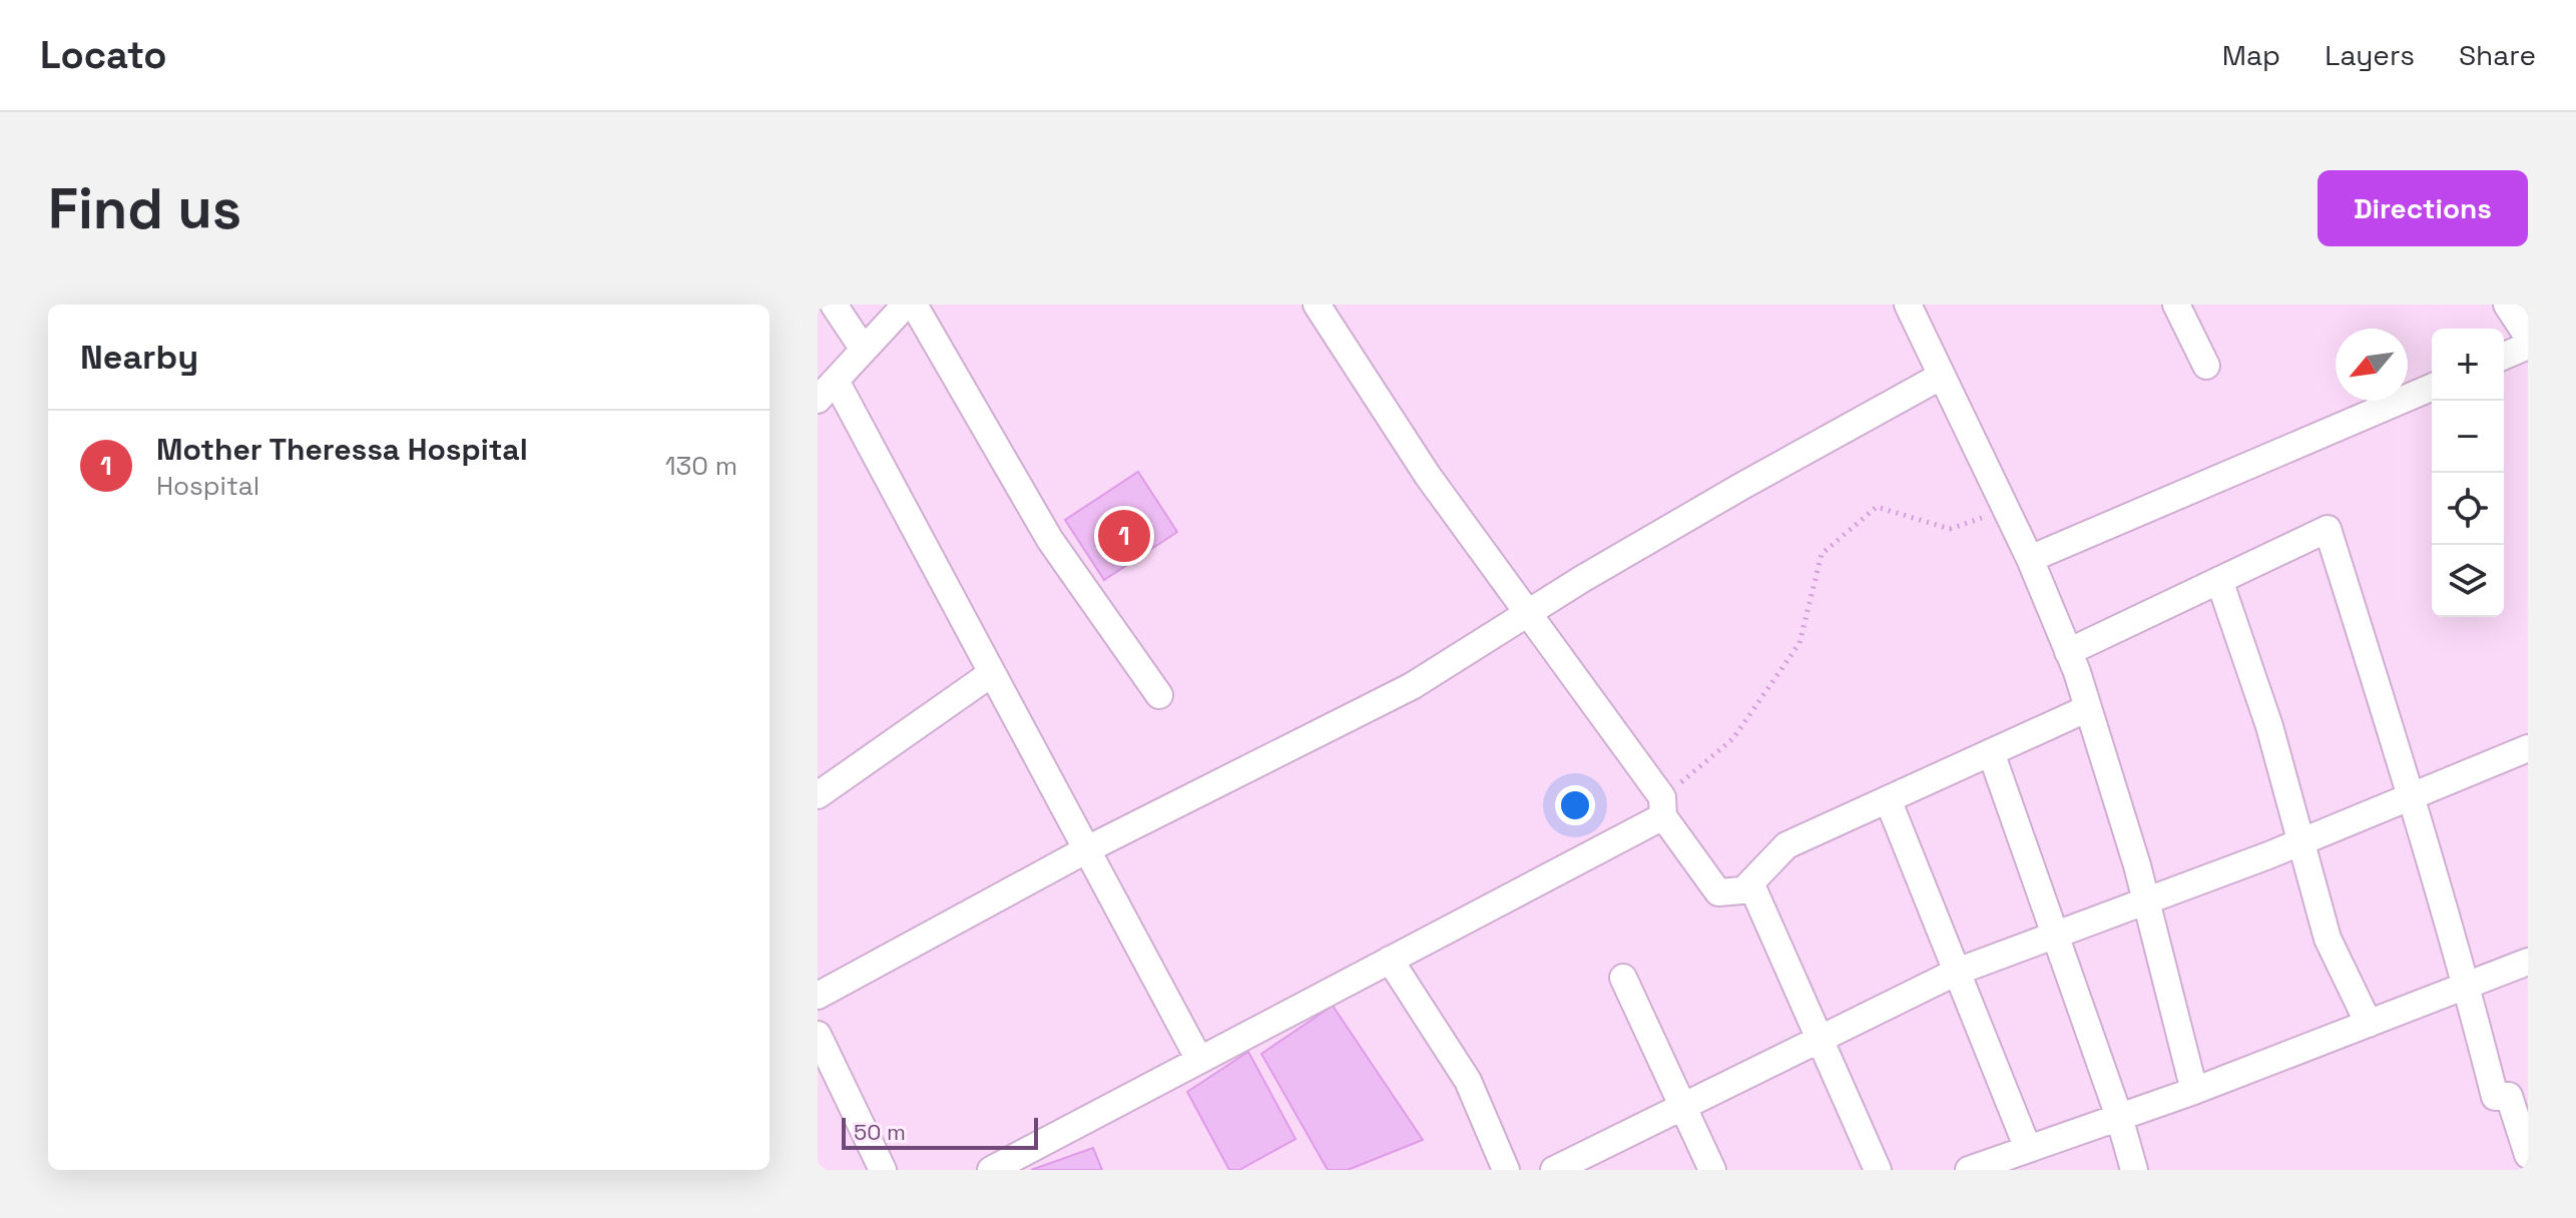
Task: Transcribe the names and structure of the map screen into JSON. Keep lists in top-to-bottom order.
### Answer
{
  "scale_bar": "50 m",
  "north": "bottom left",
  "page": {
    "header": "Locato",
    "nav": ["Map", "Layers", "Share"],
    "buttons": "Directions",
    "title": "Find us",
    "heading": "Nearby",
    "map_buttons": ["+", "−"],
    "list": [
      {
        "mark": "1",
        "name": "Mother Theressa Hospital",
        "note": "Hospital",
        "value": "130 m"
      }
    ],
    "pins": "1",
    "scale": "50 m"
  }
}
